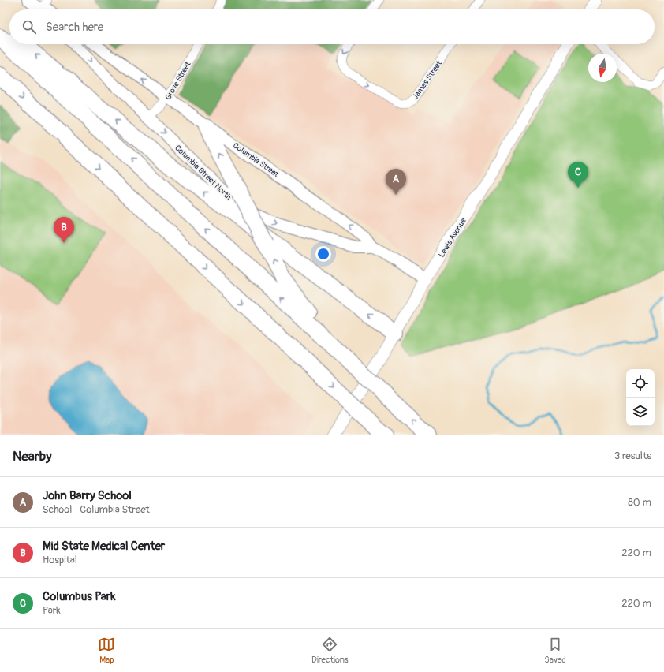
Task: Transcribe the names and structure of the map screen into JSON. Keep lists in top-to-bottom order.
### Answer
{
  "streets": {
    "main road": ["Lewis Avenue"],
    "street": [
      "James Street",
      "Grove Street",
      "Columbia Street",
      "Columbia Street North"
    ]
  },
  "crossings": [
    ["Grove Street", "Columbia Street"],
    ["Grove Street", "Columbia Street North"],
    ["Columbia Street", "Columbia Street North"],
    ["Columbia Street", "Lewis Avenue"]
  ],
  "one_way": ["Columbia Street", "Columbia Street North"],
  "north": "bottom",
  "page": {
    "search": "Search here",
    "pins": ["C", "A", "B"],
    "heading": ["Nearby", "3 results"],
    "list": [
      {
        "mark": "A",
        "name": "John Barry School",
        "note": "School · Columbia Street",
        "value": "80 m"
      },
      {
        "mark": "B",
        "name": "Mid State Medical Center",
        "note": "Hospital",
        "value": "220 m"
      },
      {
        "mark": "C",
        "name": "Columbus Park",
        "note": "Park",
        "value": "220 m"
      }
    ],
    "nav": ["Map", "Directions", "Saved"]
  }
}
